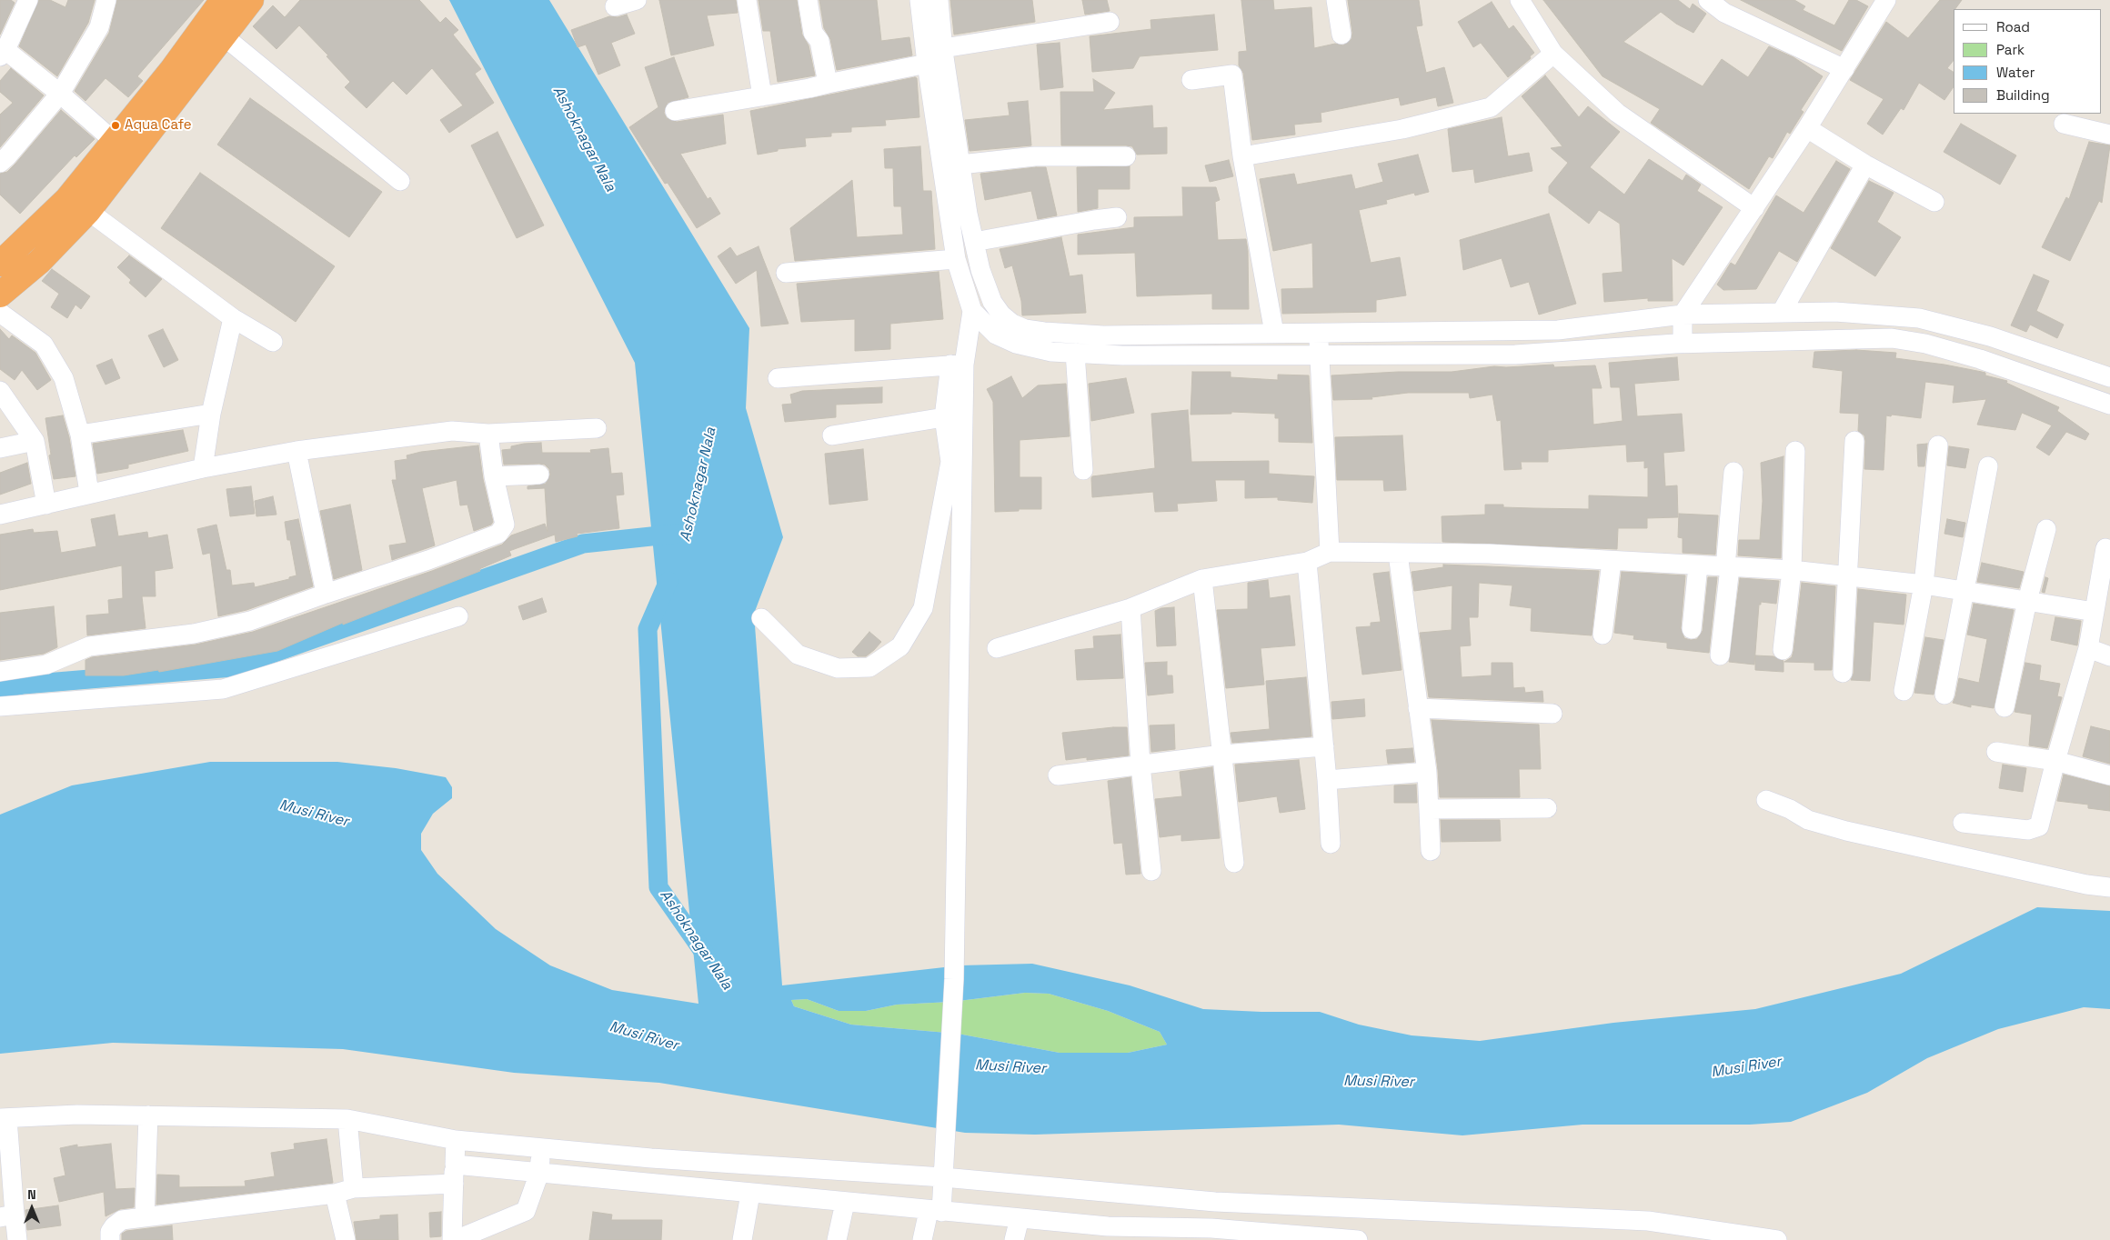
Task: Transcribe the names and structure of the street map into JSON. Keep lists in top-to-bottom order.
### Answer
{
  "water": ["Ashoknagar Nala", "Musi River"],
  "places": ["Aqua Cafe"],
  "legend": [
    "Road",
    "Park",
    "Water",
    "Building"
  ],
  "north": "top"
}
